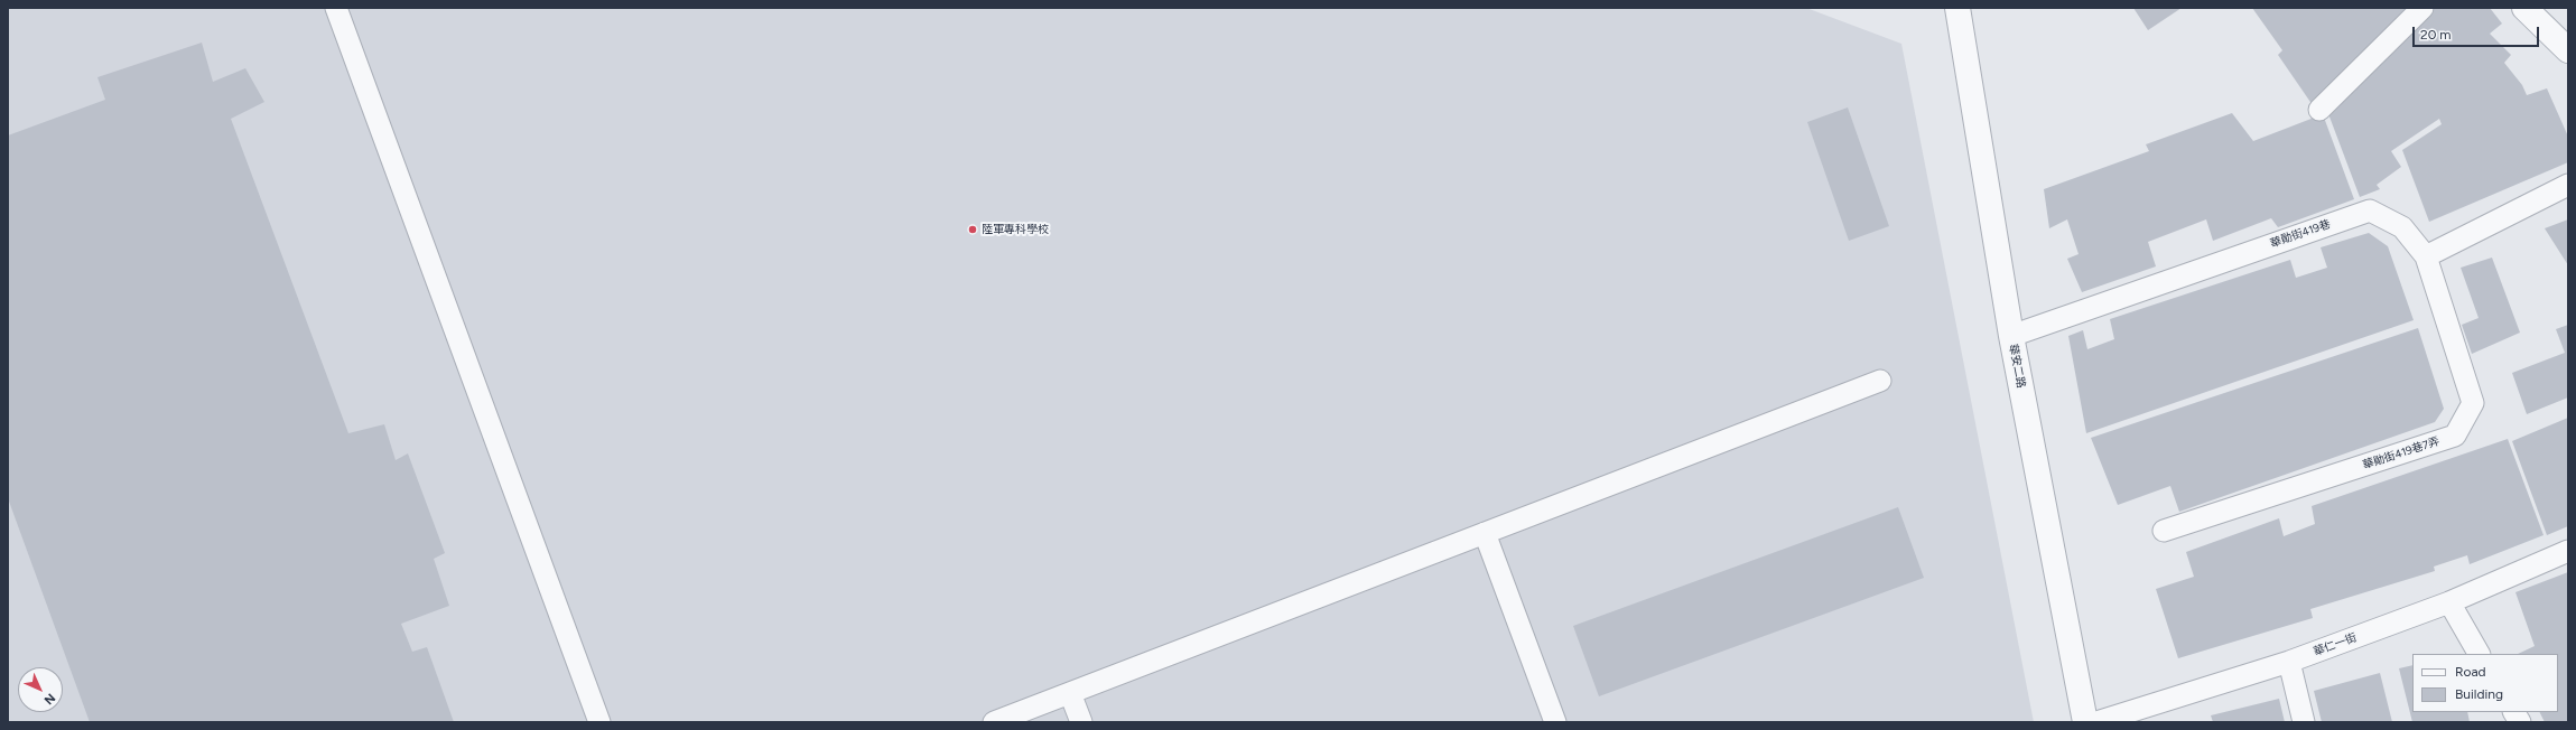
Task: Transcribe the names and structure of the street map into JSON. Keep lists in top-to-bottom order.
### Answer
{
  "streets": {
    "street": ["華安二路"],
    "lane": ["華勛街419巷", "華勛街419巷7弄", "華仁一街"]
  },
  "crossings": [
    ["華勛街419巷", "華安二路"],
    ["華勛街419巷", "華勛街419巷7弄"]
  ],
  "places": ["陸軍專科學校"],
  "legend": ["Road", "Building"],
  "scale_bar": "20 m",
  "north": "bottom right"
}
